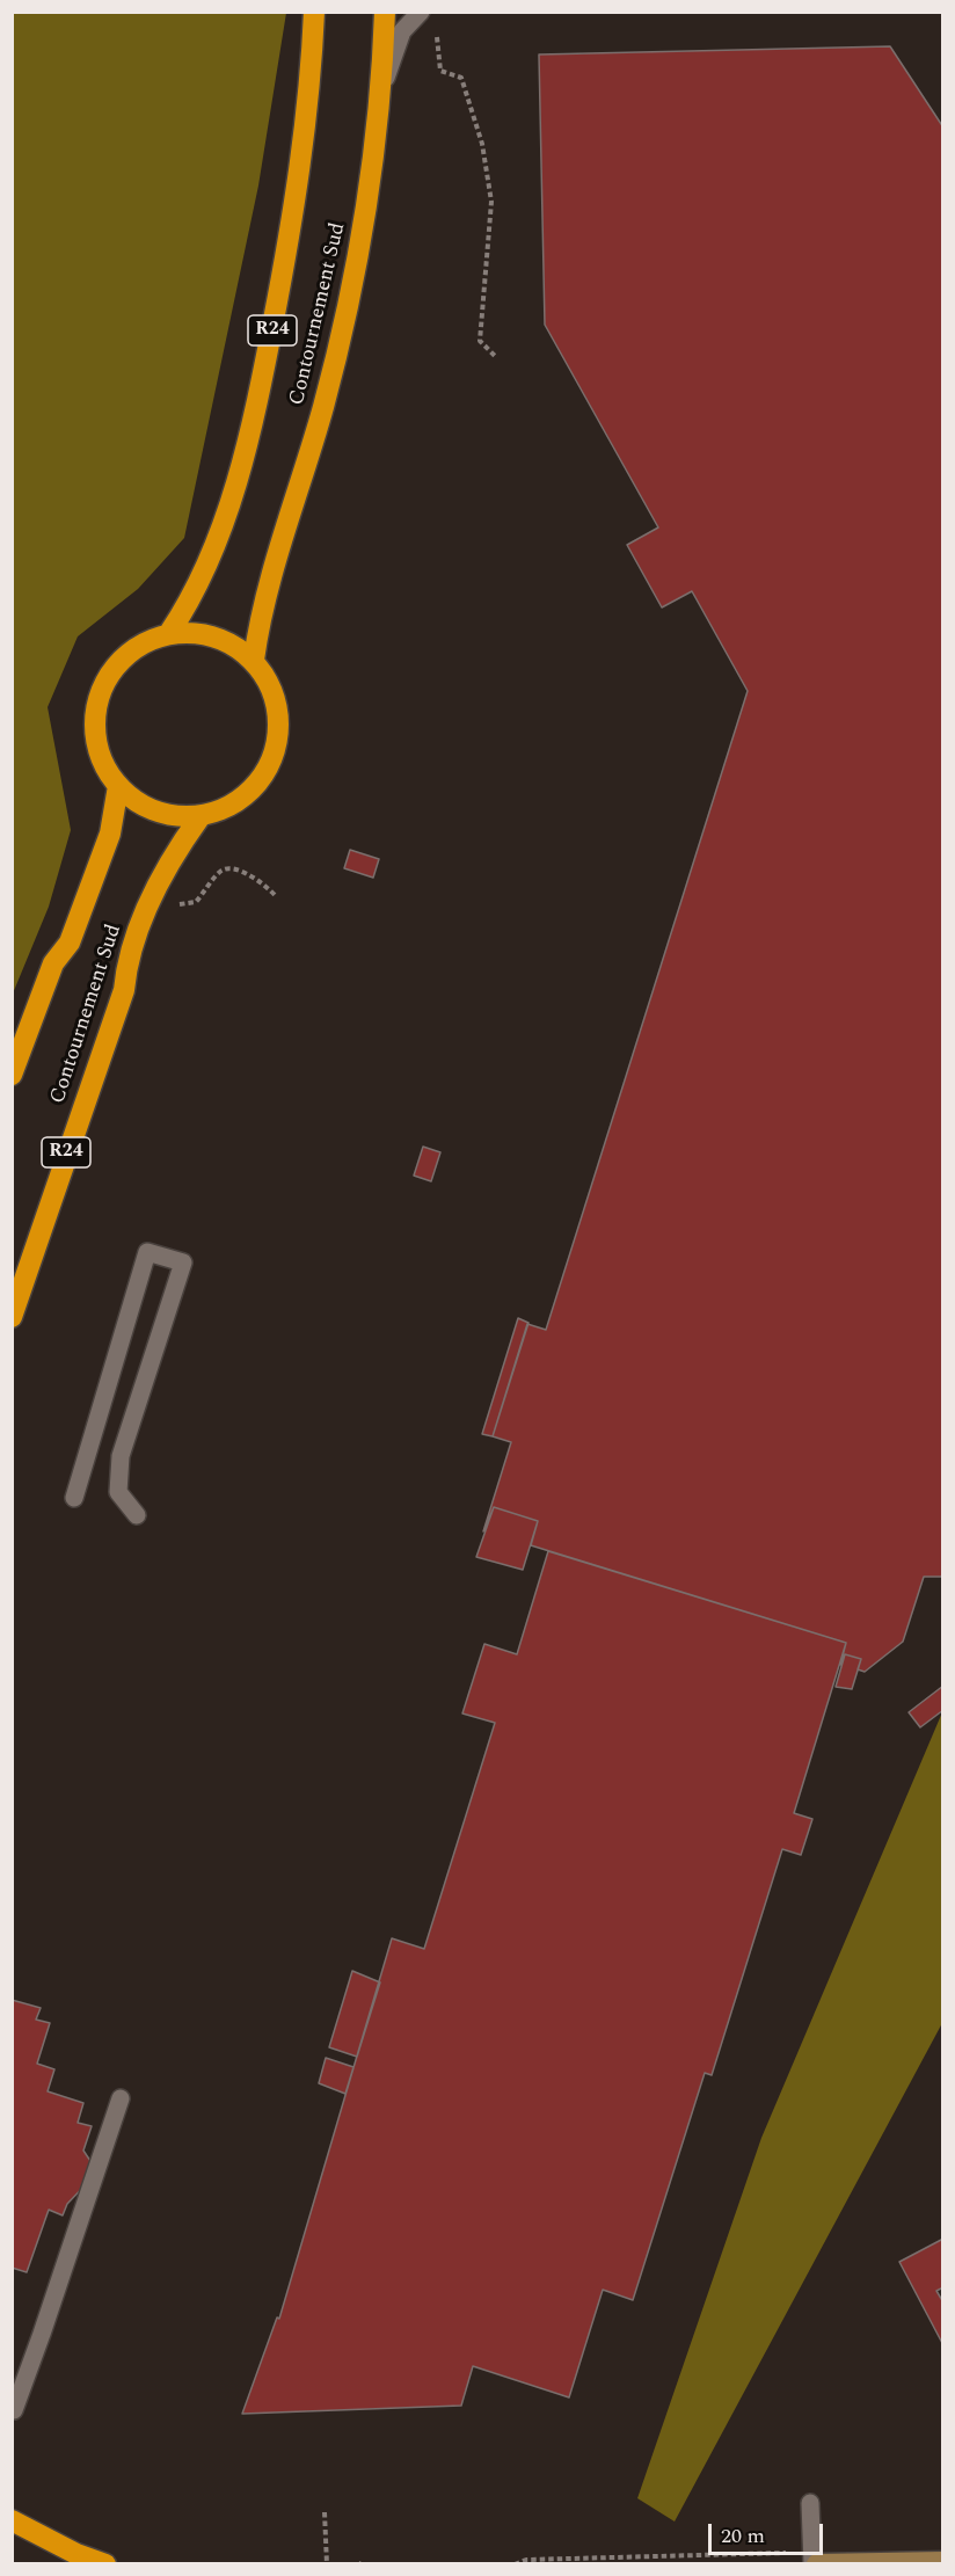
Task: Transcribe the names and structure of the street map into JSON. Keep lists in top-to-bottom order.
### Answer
{
  "streets": {
    "highway": ["Contournement Sud", "R24"]
  },
  "scale_bar": "20 m"
}
